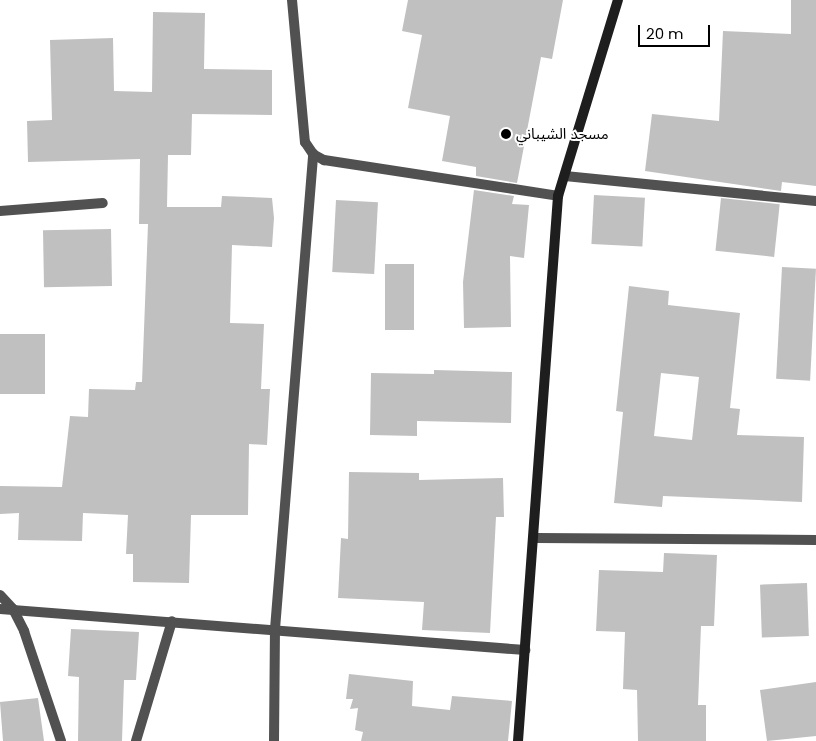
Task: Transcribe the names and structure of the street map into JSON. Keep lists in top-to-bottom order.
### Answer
{
  "places": ["مسجد الشيباني"],
  "scale_bar": "20 m"
}
